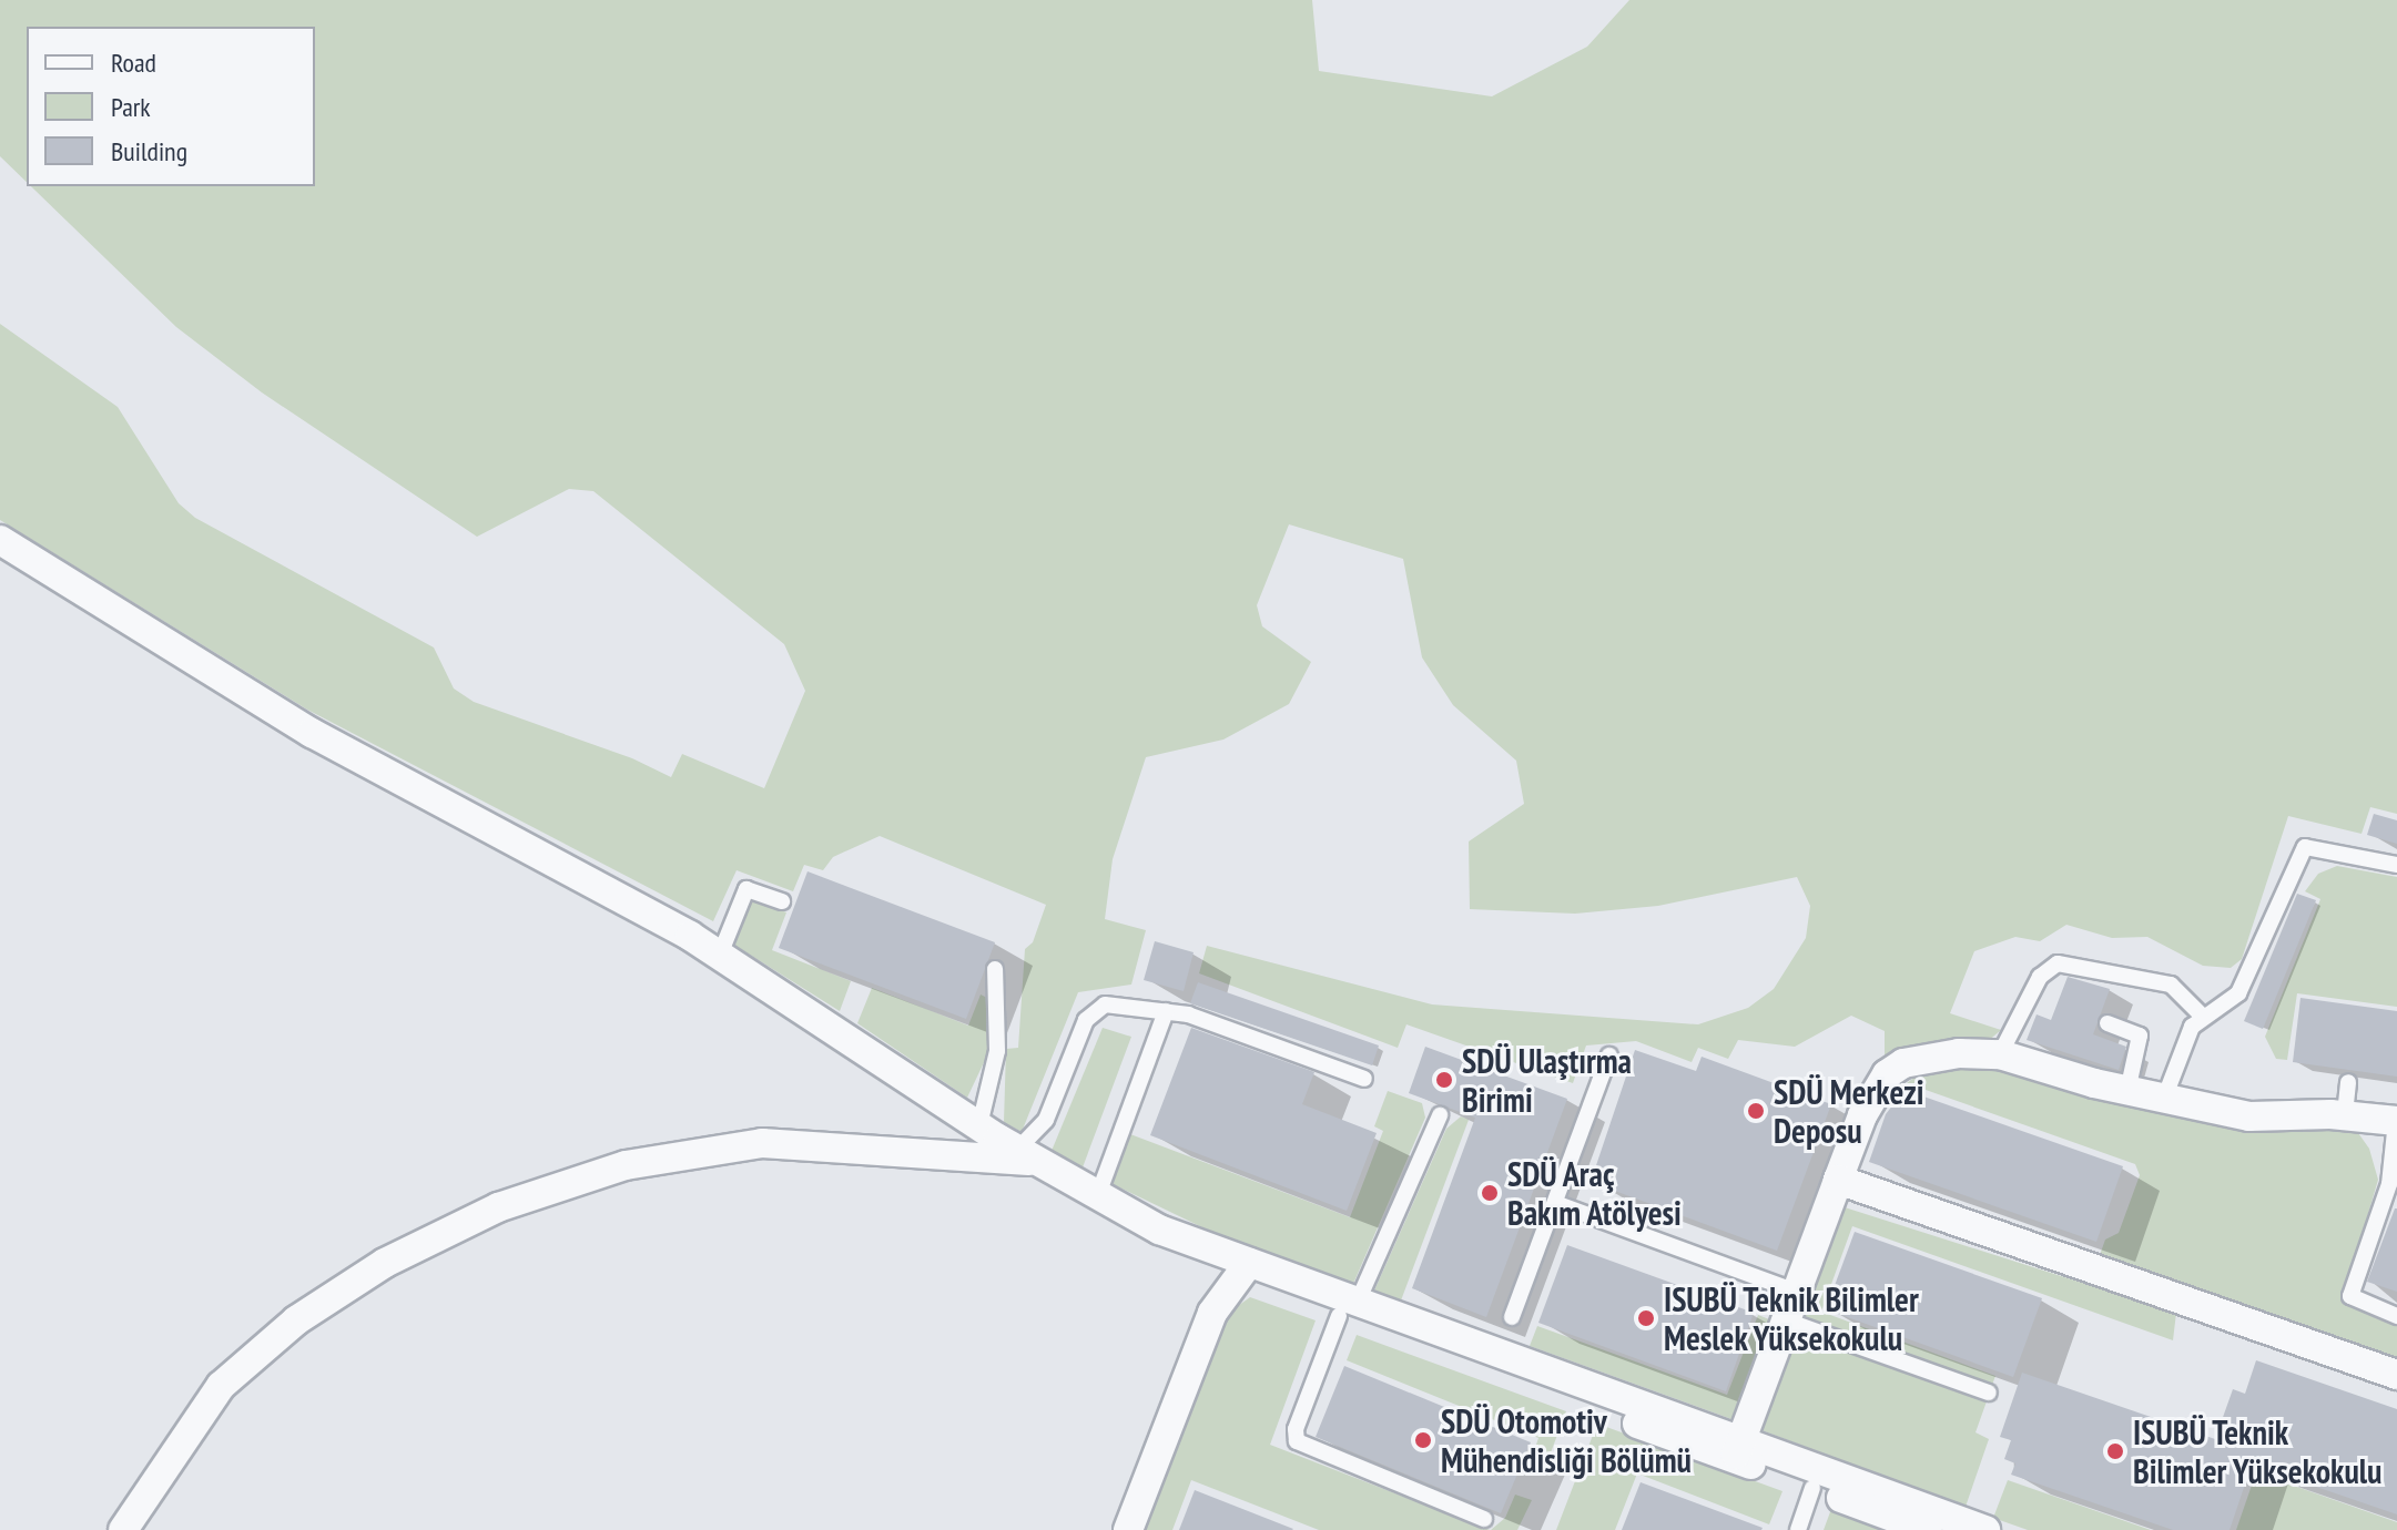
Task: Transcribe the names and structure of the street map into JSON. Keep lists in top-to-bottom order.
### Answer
{
  "places": [
    "SDÜ Ulaştırma Birimi",
    "SDÜ Merkezi Deposu",
    "SDÜ Araç Bakım Atölyesi",
    "ISUBÜ Teknik Bilimler Meslek Yüksekokulu",
    "SDÜ Otomotiv Mühendisliği Bölümü",
    "ISUBÜ Teknik Bilimler Yüksekokulu"
  ],
  "legend": ["Road", "Park", "Building"]
}
